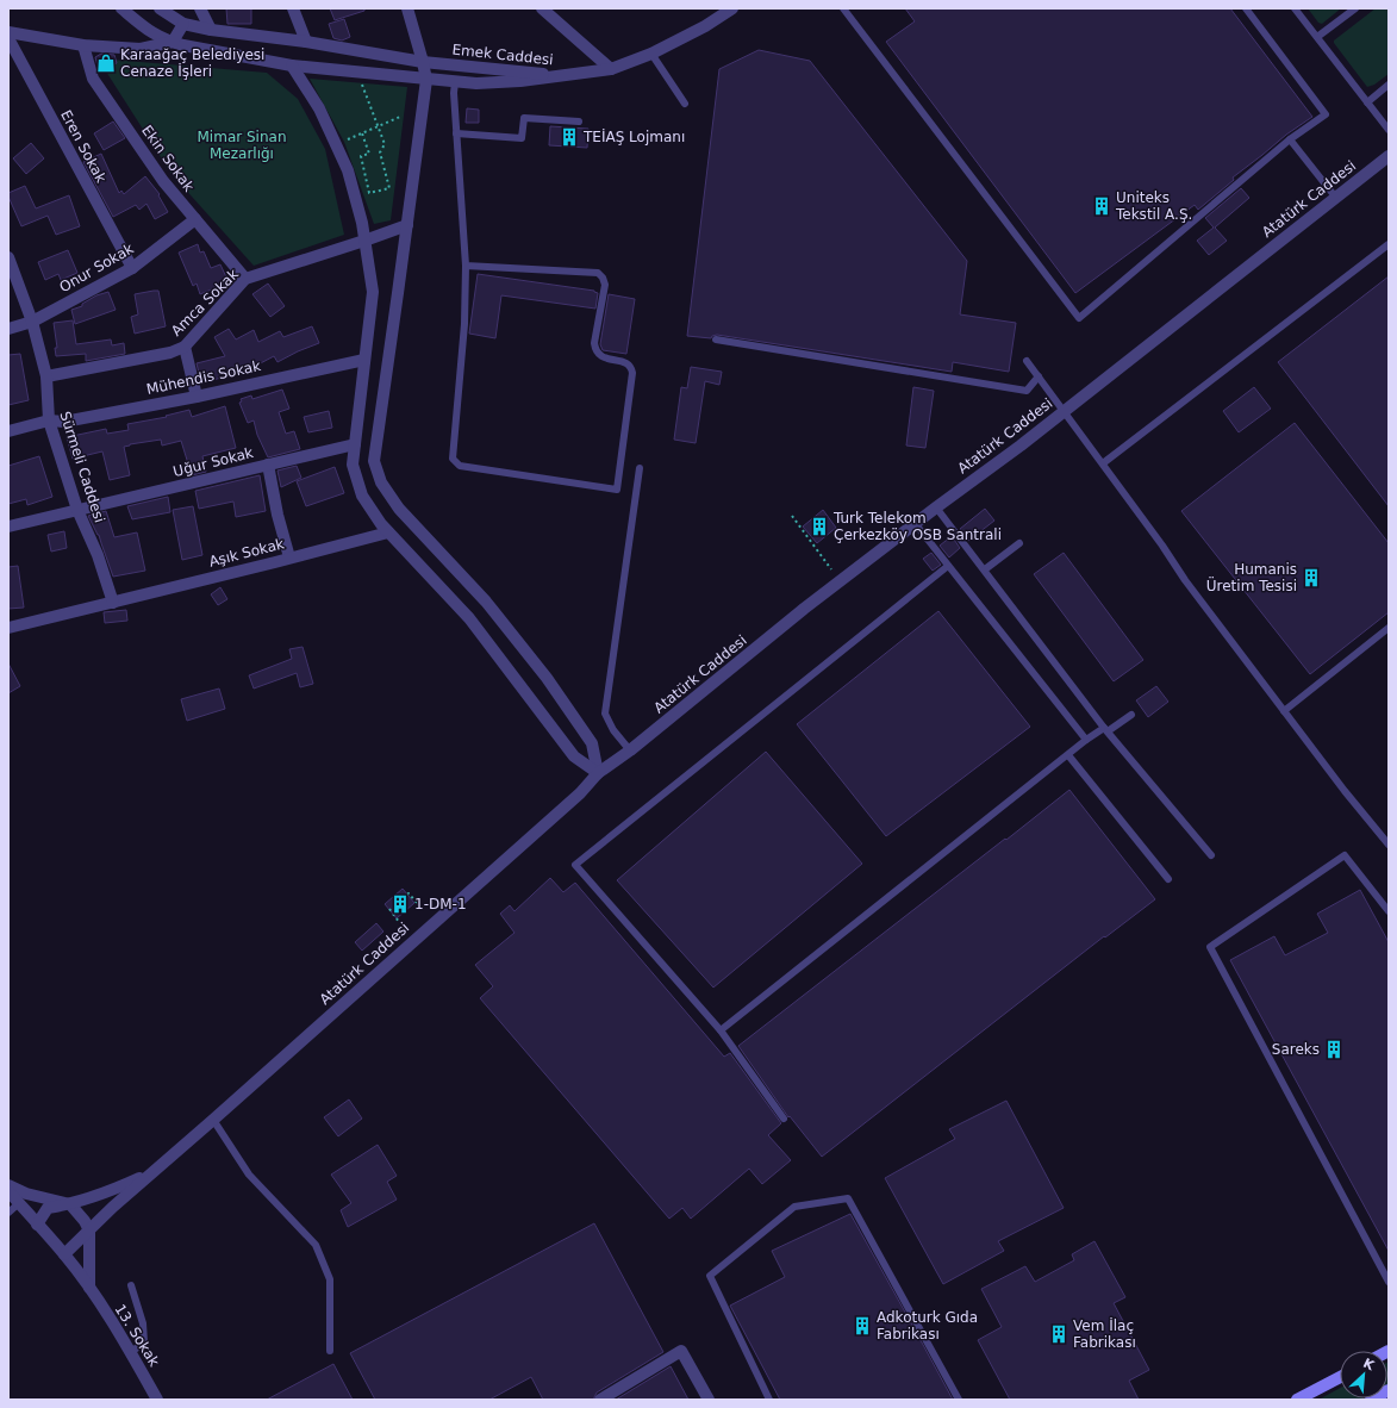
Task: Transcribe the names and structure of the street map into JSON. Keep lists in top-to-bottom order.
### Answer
{
  "streets": {
    "street": [
      "Emek Caddesi",
      "Eren Sokak",
      "Ekin Sokak",
      "Atatürk Caddesi",
      "Onur Sokak",
      "Amca Sokak",
      "Mühendis Sokak",
      "Uğur Sokak",
      "Sürmeli Caddesi",
      "Aşık Sokak",
      "13. Sokak"
    ]
  },
  "crossings": [
    ["Eren Sokak", "Onur Sokak"],
    ["Ekin Sokak", "Onur Sokak"],
    ["Ekin Sokak", "Amca Sokak"],
    ["Atatürk Caddesi", "13. Sokak"],
    ["Onur Sokak", "Sürmeli Caddesi"],
    ["Amca Sokak", "Sürmeli Caddesi"],
    ["Mühendis Sokak", "Sürmeli Caddesi"],
    ["Uğur Sokak", "Sürmeli Caddesi"],
    ["Sürmeli Caddesi", "Aşık Sokak"]
  ],
  "parks": ["Mimar Sinan Mezarlığı"],
  "places": {
    "shop": ["Karaağaç Belediyesi Cenaze İşleri"],
    "building": [
      "TEİAŞ Lojmanı",
      "Uniteks Tekstil A.Ş.",
      "Turk Telekom Çerkezköy OSB Santrali",
      "Humanis Üretim Tesisi",
      "1-DM-1",
      "Sareks",
      "Adkoturk Gıda Fabrikası",
      "Vem İlaç Fabrikası"
    ]
  },
  "north": "top right"
}
